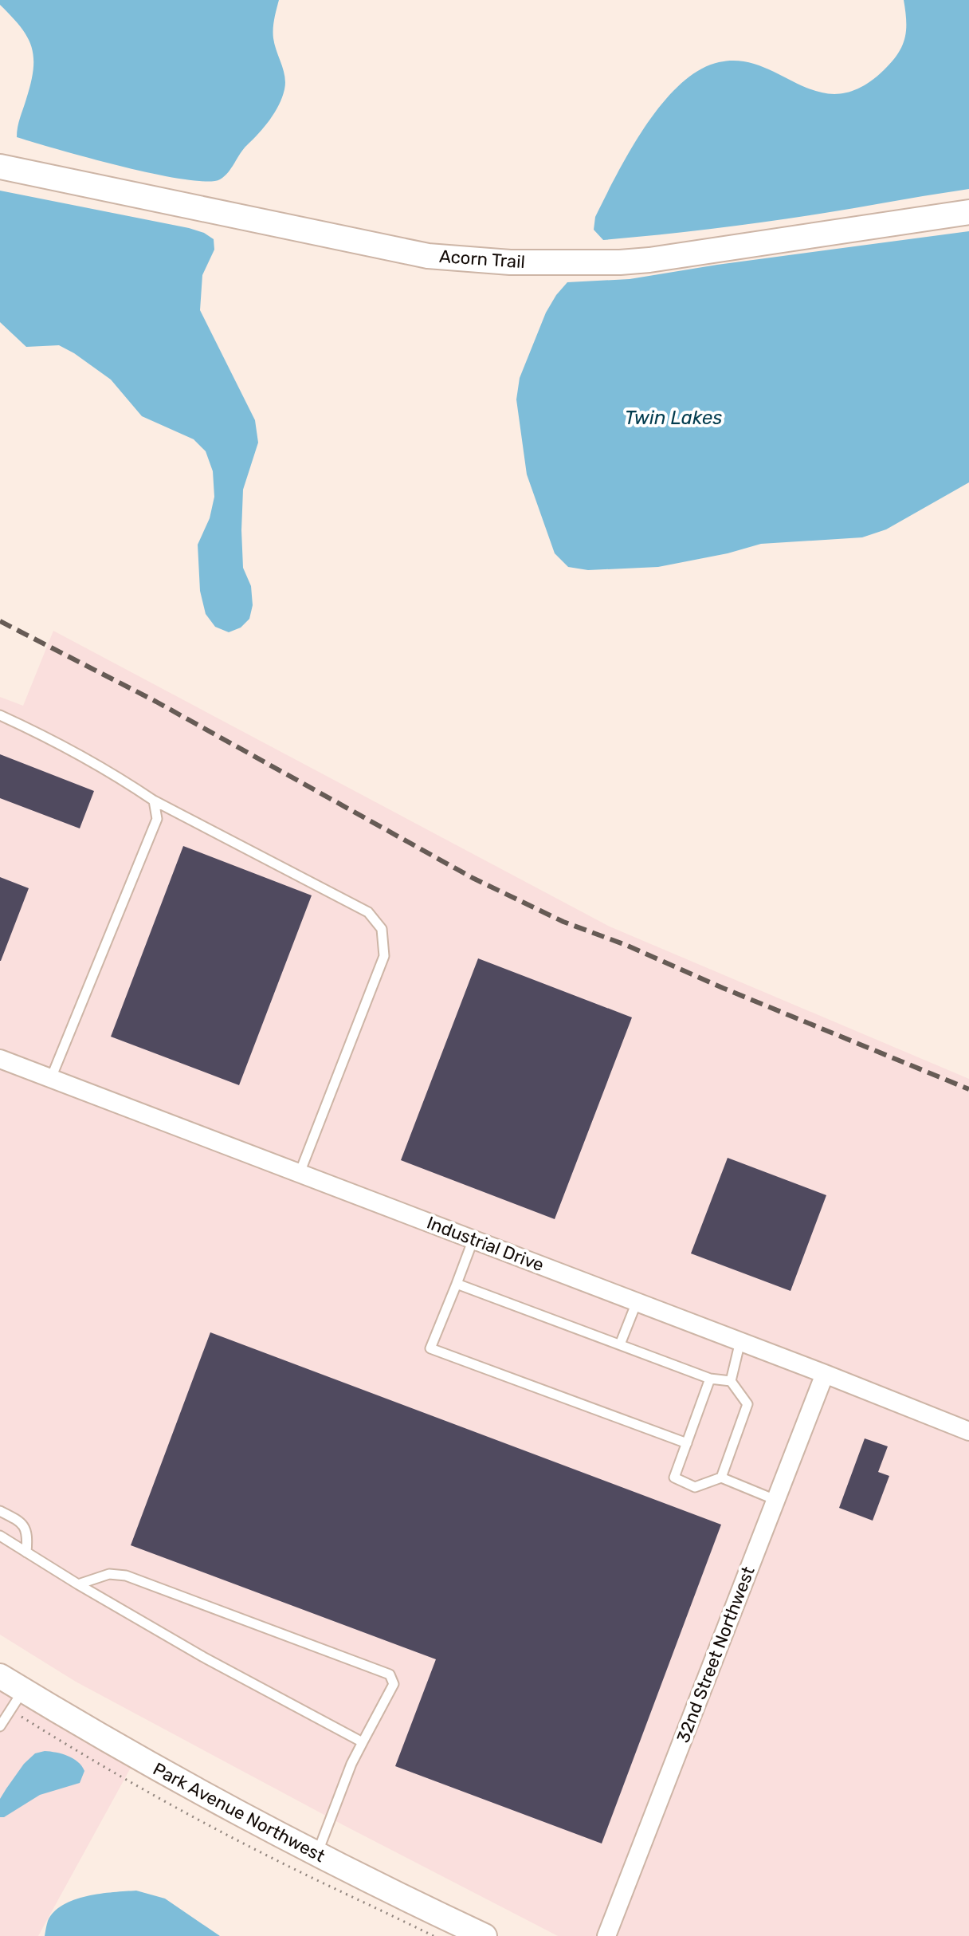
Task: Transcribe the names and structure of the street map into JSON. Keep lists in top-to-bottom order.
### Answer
{
  "streets": {
    "street": [
      "Acorn Trail",
      "Industrial Drive",
      "32nd Street Northwest",
      "Park Avenue Northwest"
    ]
  },
  "crossings": [
    ["Industrial Drive", "32nd Street Northwest"]
  ],
  "water": ["Twin Lakes"]
}
